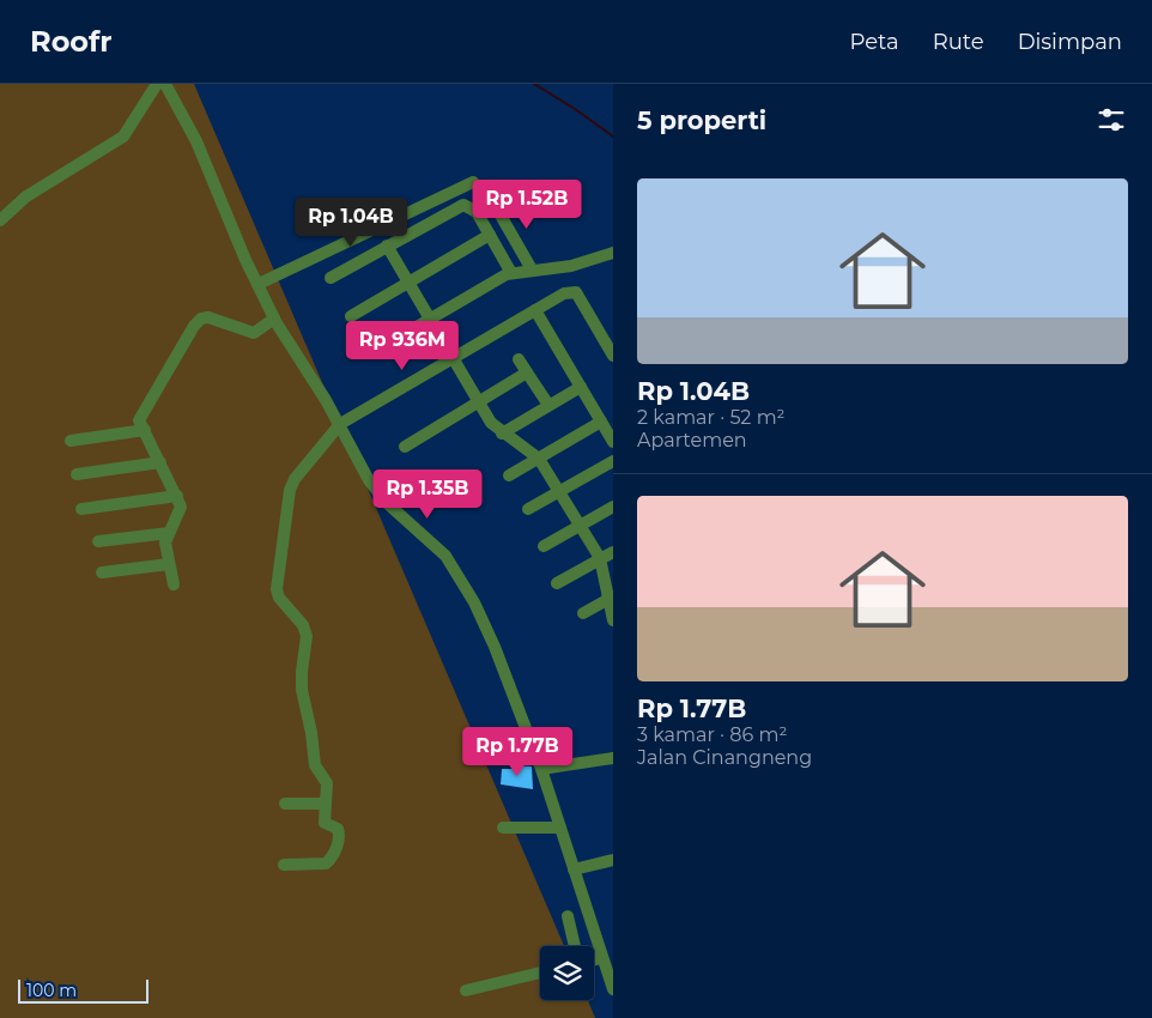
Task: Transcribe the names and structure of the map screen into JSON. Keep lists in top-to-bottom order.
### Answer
{
  "scale_bar": "100 m",
  "page": {
    "header": "Roofr",
    "nav": ["Peta", "Rute", "Disimpan"],
    "heading": "5 properti",
    "list": [
      {
        "name": "Rp 1.04B",
        "note": "2 kamar · 52 m² · Apartemen"
      },
      {
        "name": "Rp 1.77B",
        "note": "3 kamar · 86 m² · Jalan Cinangneng"
      }
    ],
    "price": [
      "Rp 1.52B",
      "Rp 1.04B",
      "Rp 936M",
      "Rp 1.35B",
      "Rp 1.77B"
    ],
    "scale": "100 m"
  }
}
